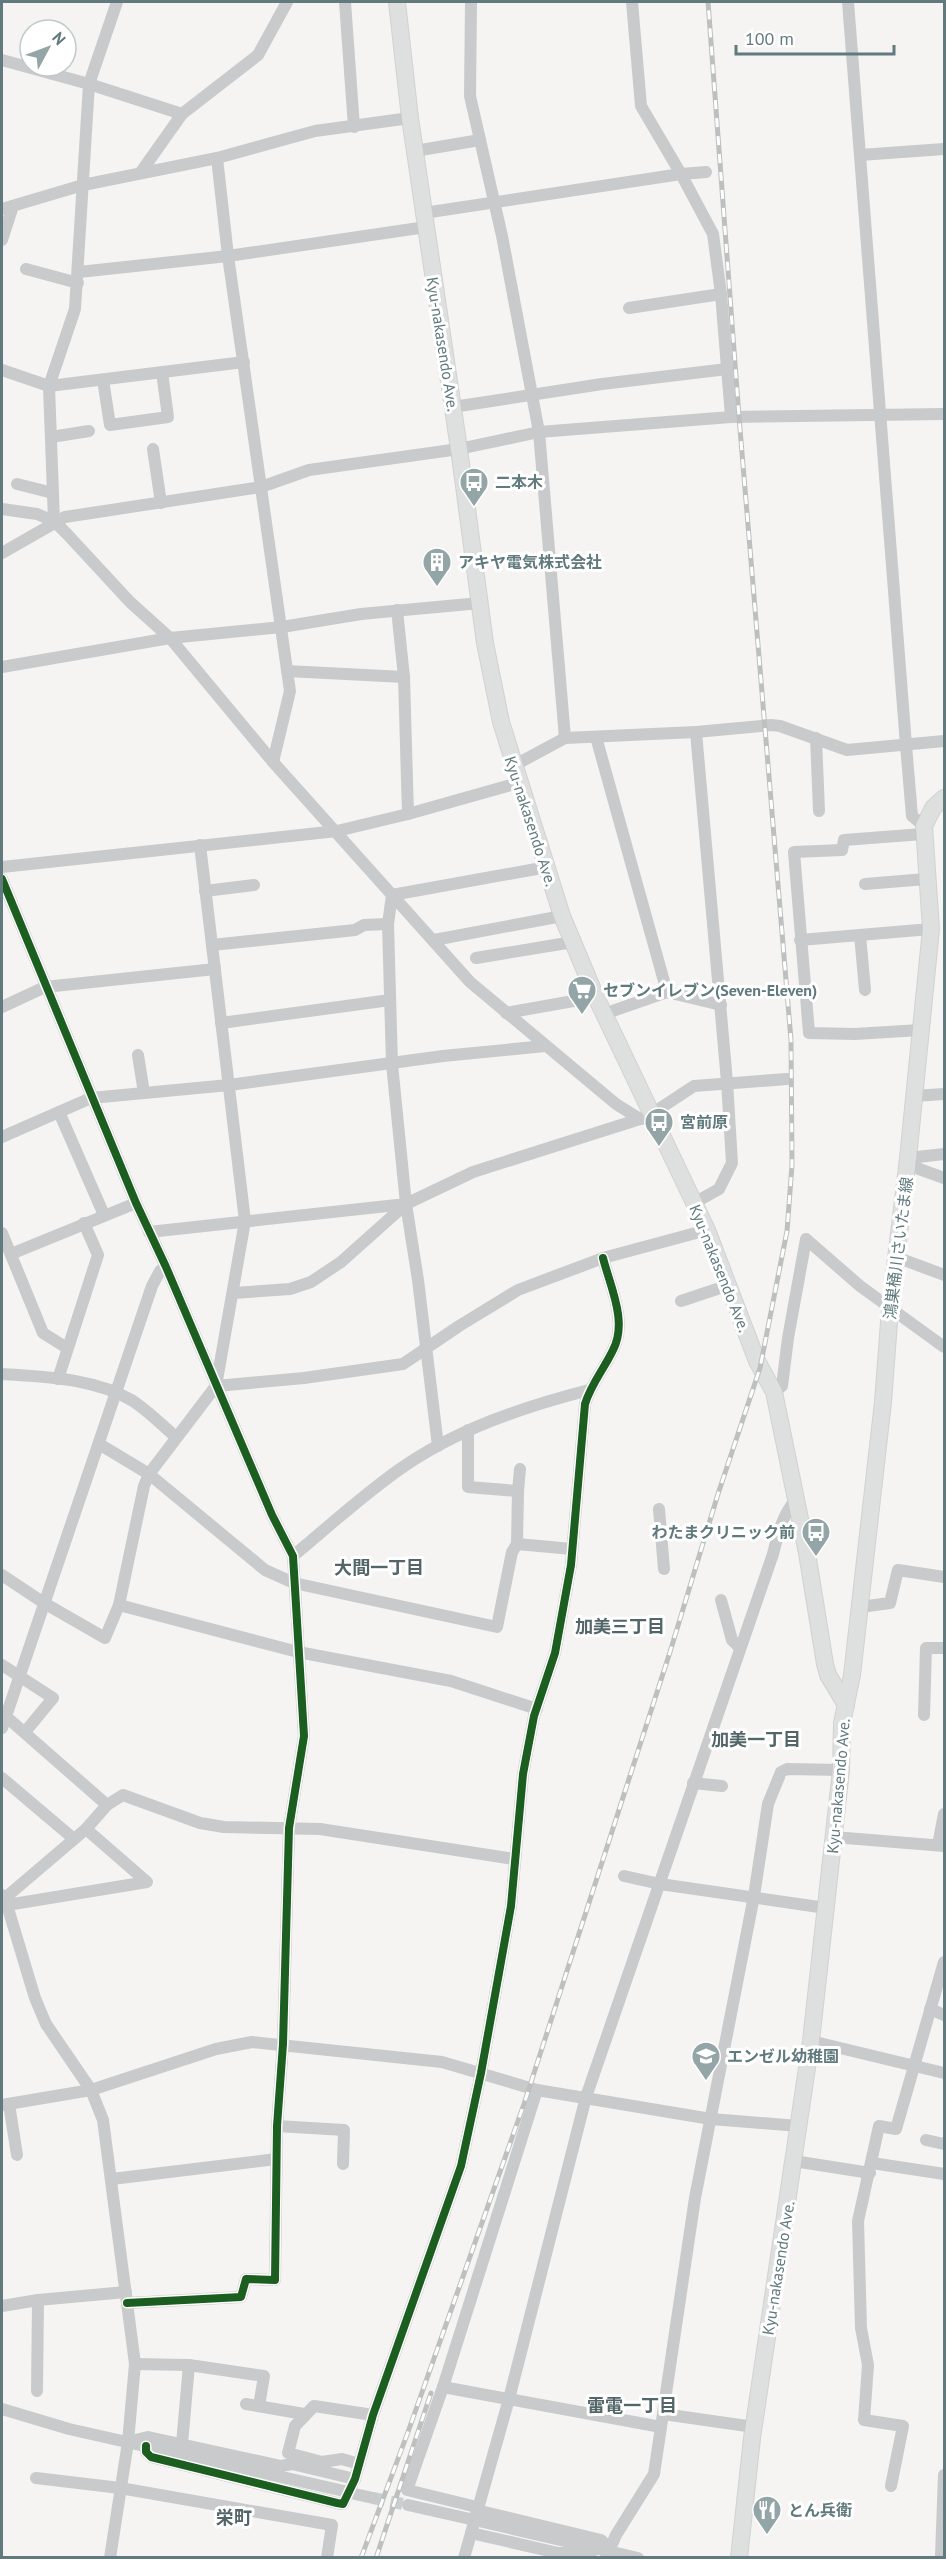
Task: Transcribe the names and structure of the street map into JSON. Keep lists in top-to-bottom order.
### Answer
{
  "streets": {
    "main road": ["Kyu-nakasendo Ave.", "鴻巣桶川さいたま線"]
  },
  "crossings": [
    ["Kyu-nakasendo Ave.", "鴻巣桶川さいたま線"]
  ],
  "districts": [
    "大間一丁目",
    "加美三丁目",
    "加美一丁目",
    "雷電一丁目",
    "栄町"
  ],
  "places": {
    "bus stop": ["二本木", "宮前原", "わたまクリニック前"],
    "building": ["アキヤ電気株式会社"],
    "supermarket": ["セブンイレブン(Seven-Eleven)"],
    "school or university": ["エンゼル幼稚園"],
    "restaurant": ["とん兵衛"]
  },
  "scale_bar": "100 m",
  "north": "top right"
}
